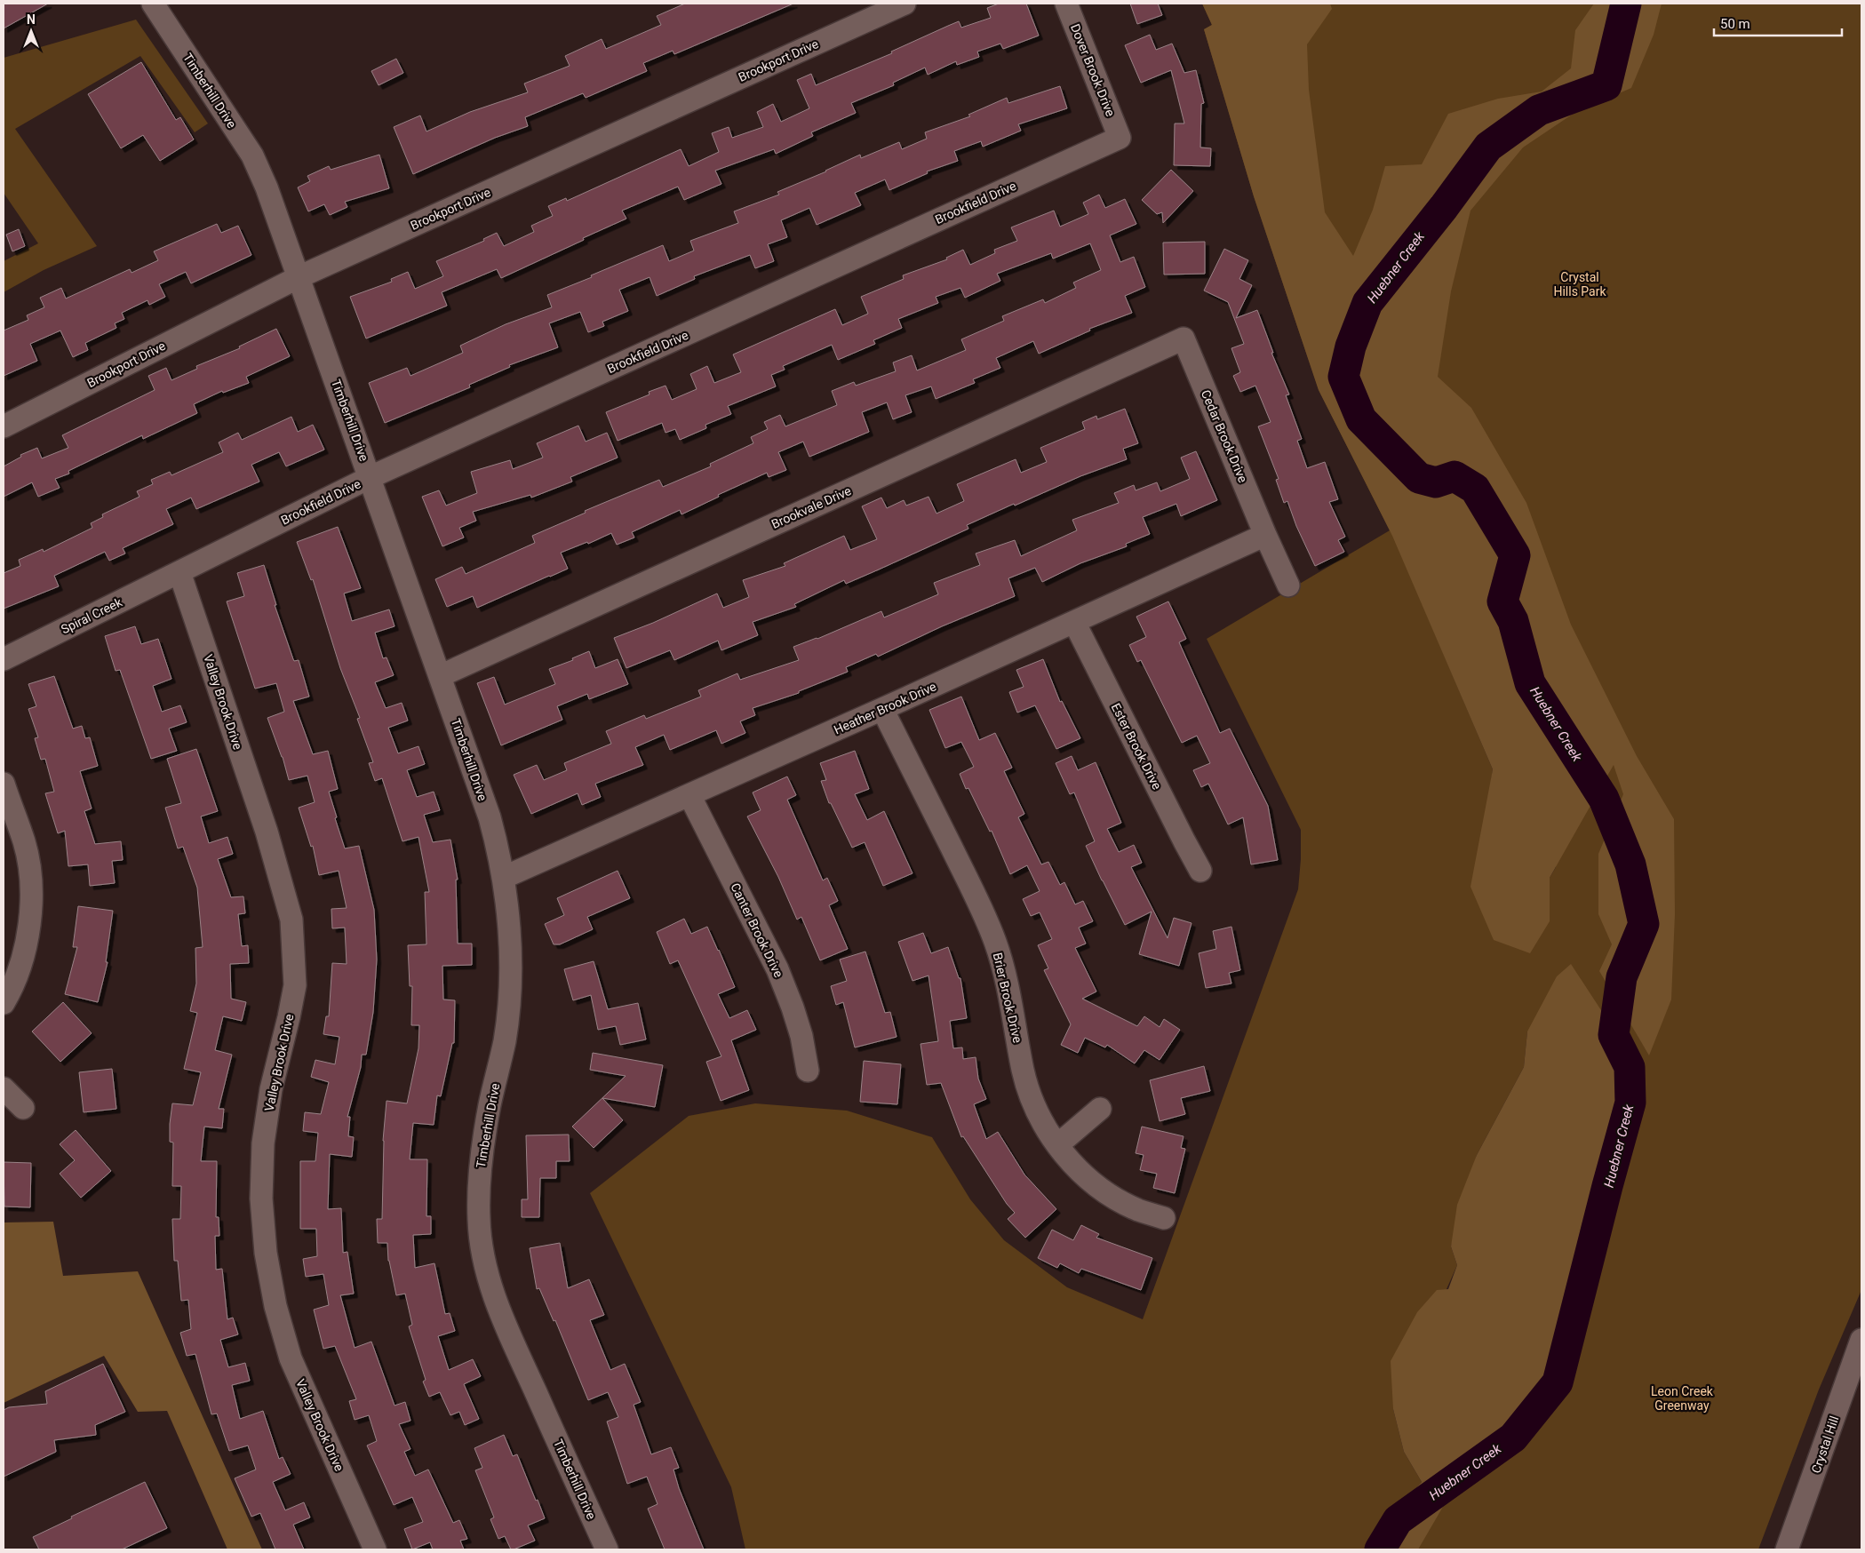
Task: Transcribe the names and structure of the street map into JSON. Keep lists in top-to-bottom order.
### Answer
{
  "streets": {
    "street": [
      "Brookport Drive",
      "Dover Brook Drive",
      "Timberhill Drive",
      "Brookfield Drive",
      "Cedar Brook Drive",
      "Brookvale Drive",
      "Spiral Creek",
      "Valley Brook Drive",
      "Heather Brook Drive",
      "Ester Brook Drive",
      "Canter Brook Drive",
      "Brier Brook Drive",
      "Crystal Hill"
    ]
  },
  "crossings": [
    ["Brookport Drive", "Timberhill Drive"],
    ["Dover Brook Drive", "Brookfield Drive"],
    ["Timberhill Drive", "Brookfield Drive"],
    ["Timberhill Drive", "Brookvale Drive"],
    ["Timberhill Drive", "Heather Brook Drive"],
    ["Brookfield Drive", "Spiral Creek"],
    ["Brookfield Drive", "Valley Brook Drive"],
    ["Cedar Brook Drive", "Brookvale Drive"],
    ["Cedar Brook Drive", "Heather Brook Drive"],
    ["Spiral Creek", "Valley Brook Drive"],
    ["Heather Brook Drive", "Ester Brook Drive"],
    ["Heather Brook Drive", "Canter Brook Drive"],
    ["Heather Brook Drive", "Brier Brook Drive"]
  ],
  "water": ["Huebner Creek"],
  "parks": ["Crystal Hills Park", "Leon Creek Greenway"],
  "scale_bar": "50 m",
  "north": "top"
}
